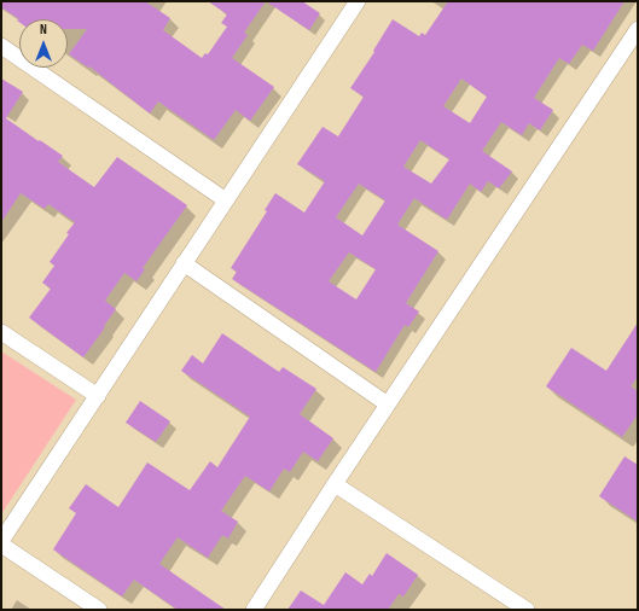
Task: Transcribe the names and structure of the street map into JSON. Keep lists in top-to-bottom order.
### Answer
{
  "north": "top"
}
